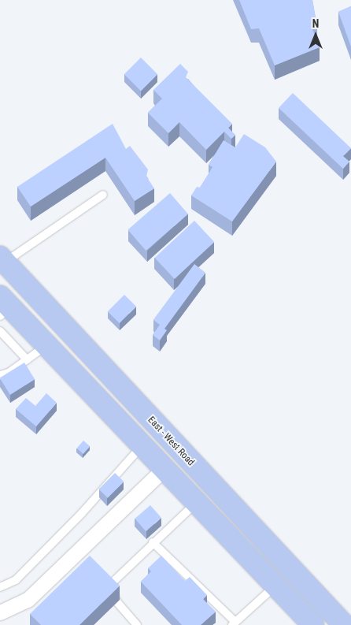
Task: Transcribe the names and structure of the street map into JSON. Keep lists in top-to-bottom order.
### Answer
{
  "streets": {
    "main road": ["East - West Road"]
  },
  "north": "top"
}
